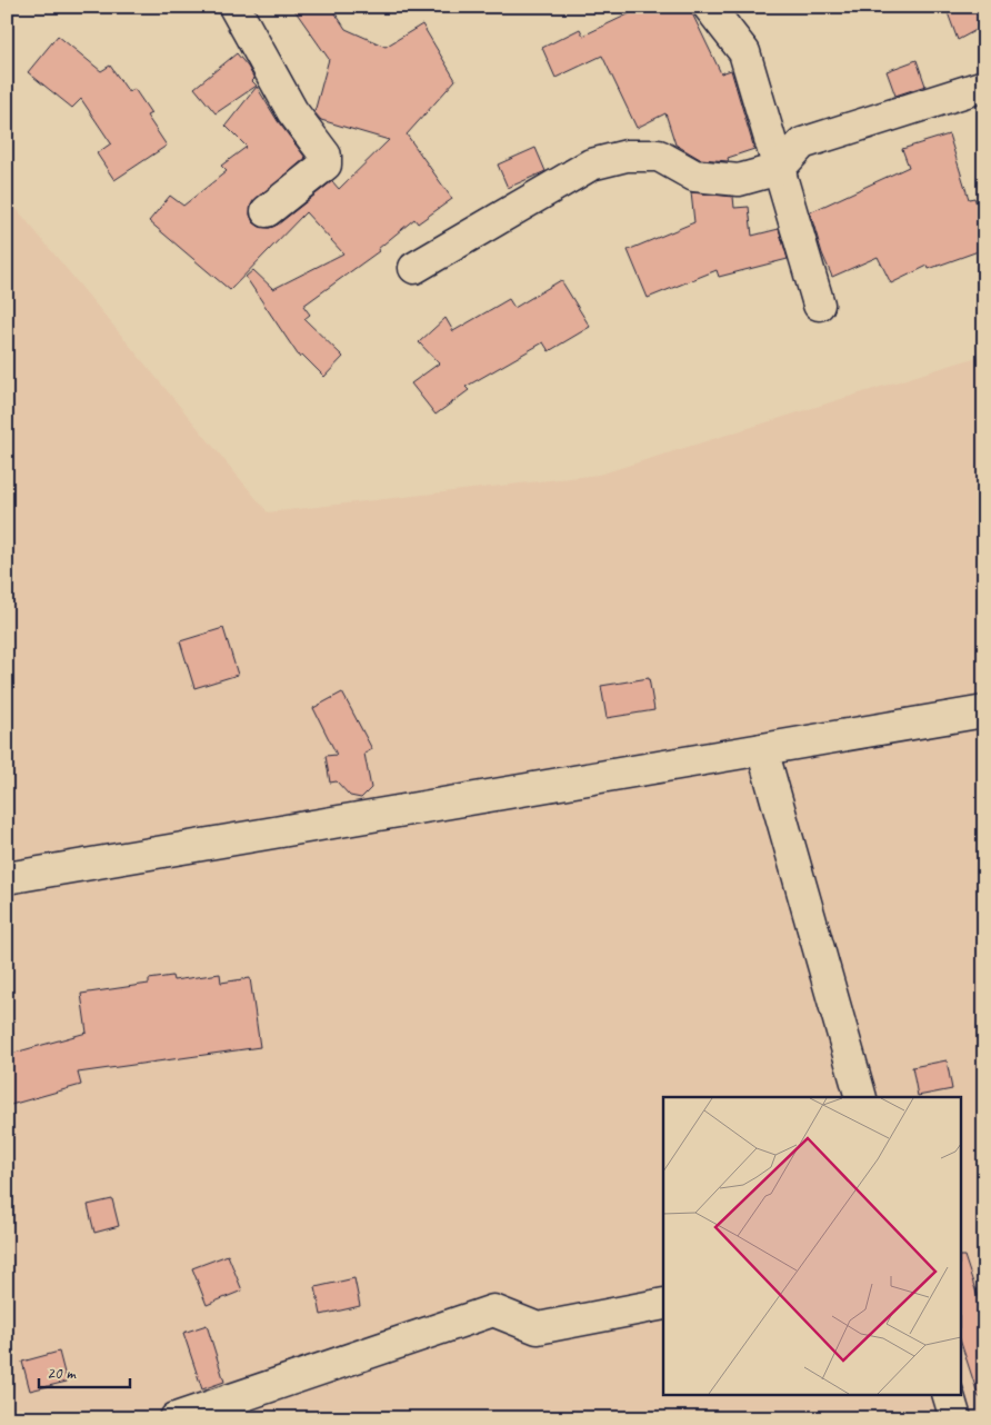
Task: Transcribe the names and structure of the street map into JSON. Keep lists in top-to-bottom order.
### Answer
{
  "scale_bar": "20 m"
}
